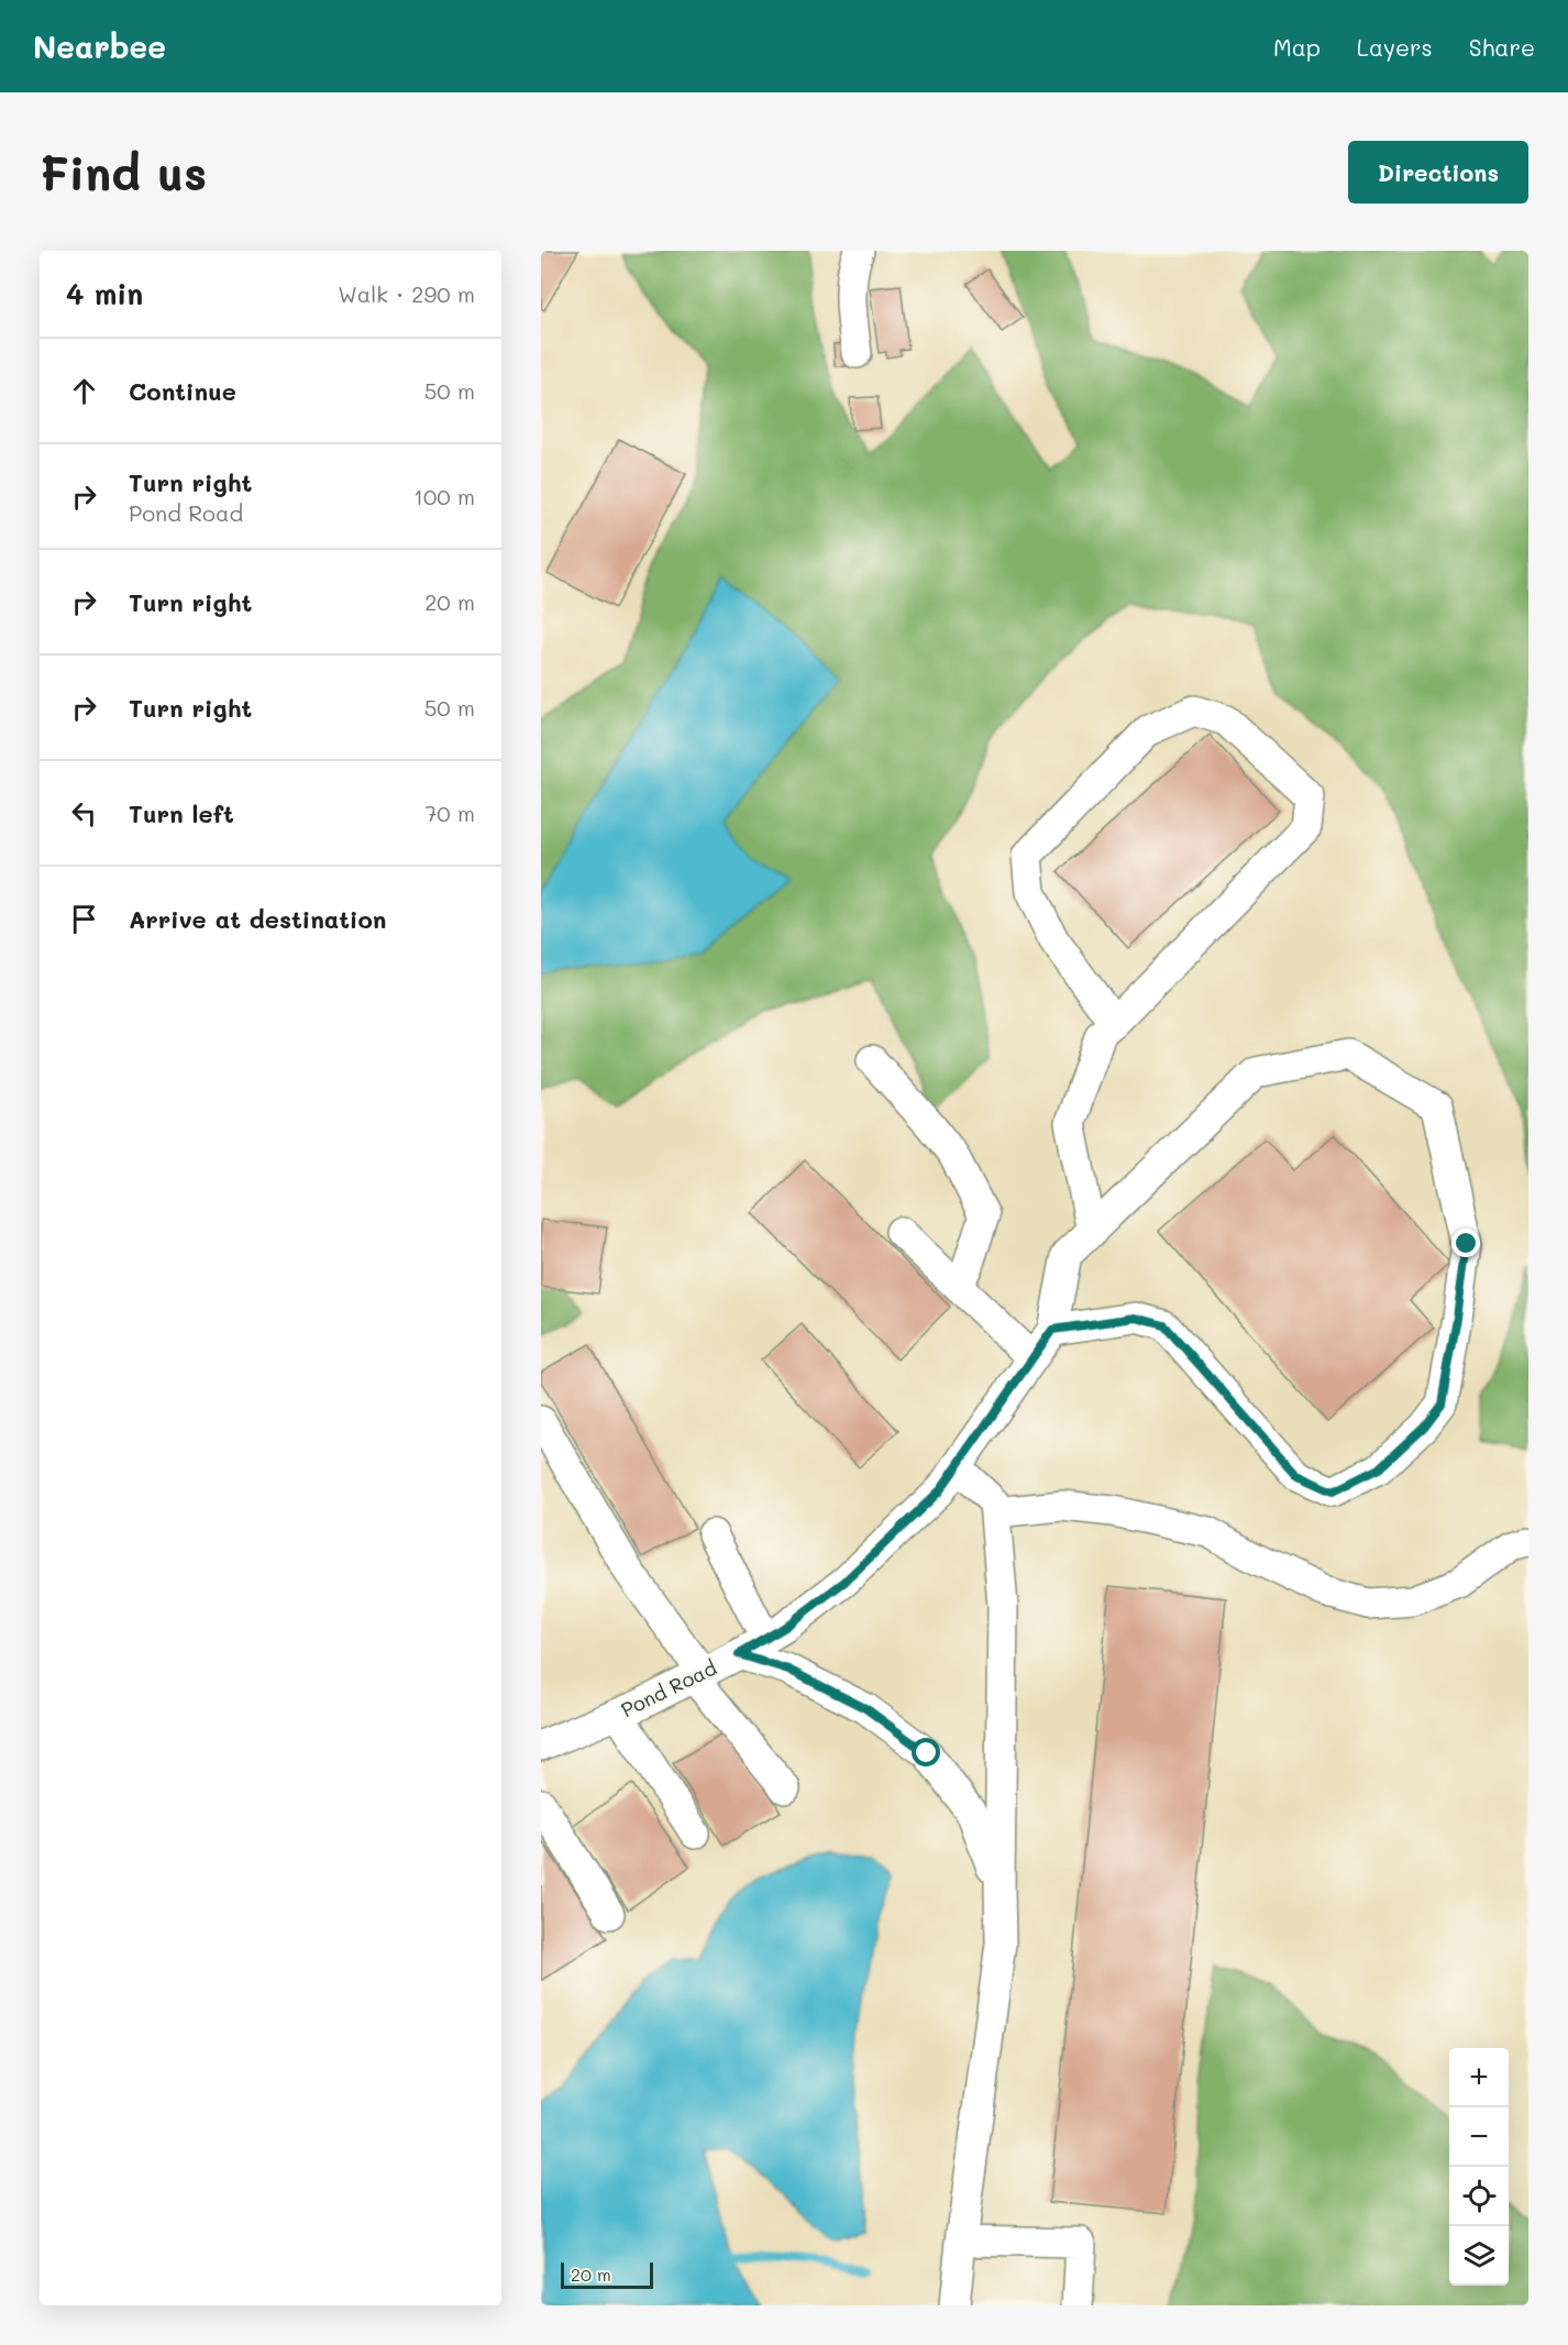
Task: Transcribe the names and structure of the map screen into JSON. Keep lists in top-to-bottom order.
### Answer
{
  "streets": {
    "street": ["Pond Road"]
  },
  "scale_bar": "20 m",
  "page": {
    "header": "Nearbee",
    "nav": ["Map", "Layers", "Share"],
    "buttons": "Directions",
    "title": "Find us",
    "heading": ["4 min", "Walk · 290 m"],
    "list": [
      ["Continue", "50 m"],
      ["Turn right", "Pond Road", "100 m"],
      ["Turn right", "20 m"],
      ["Turn right", "50 m"],
      ["Turn left", "70 m"],
      "Arrive at destination"
    ],
    "map_buttons": ["+", "−"],
    "scale": "20 m"
  }
}
